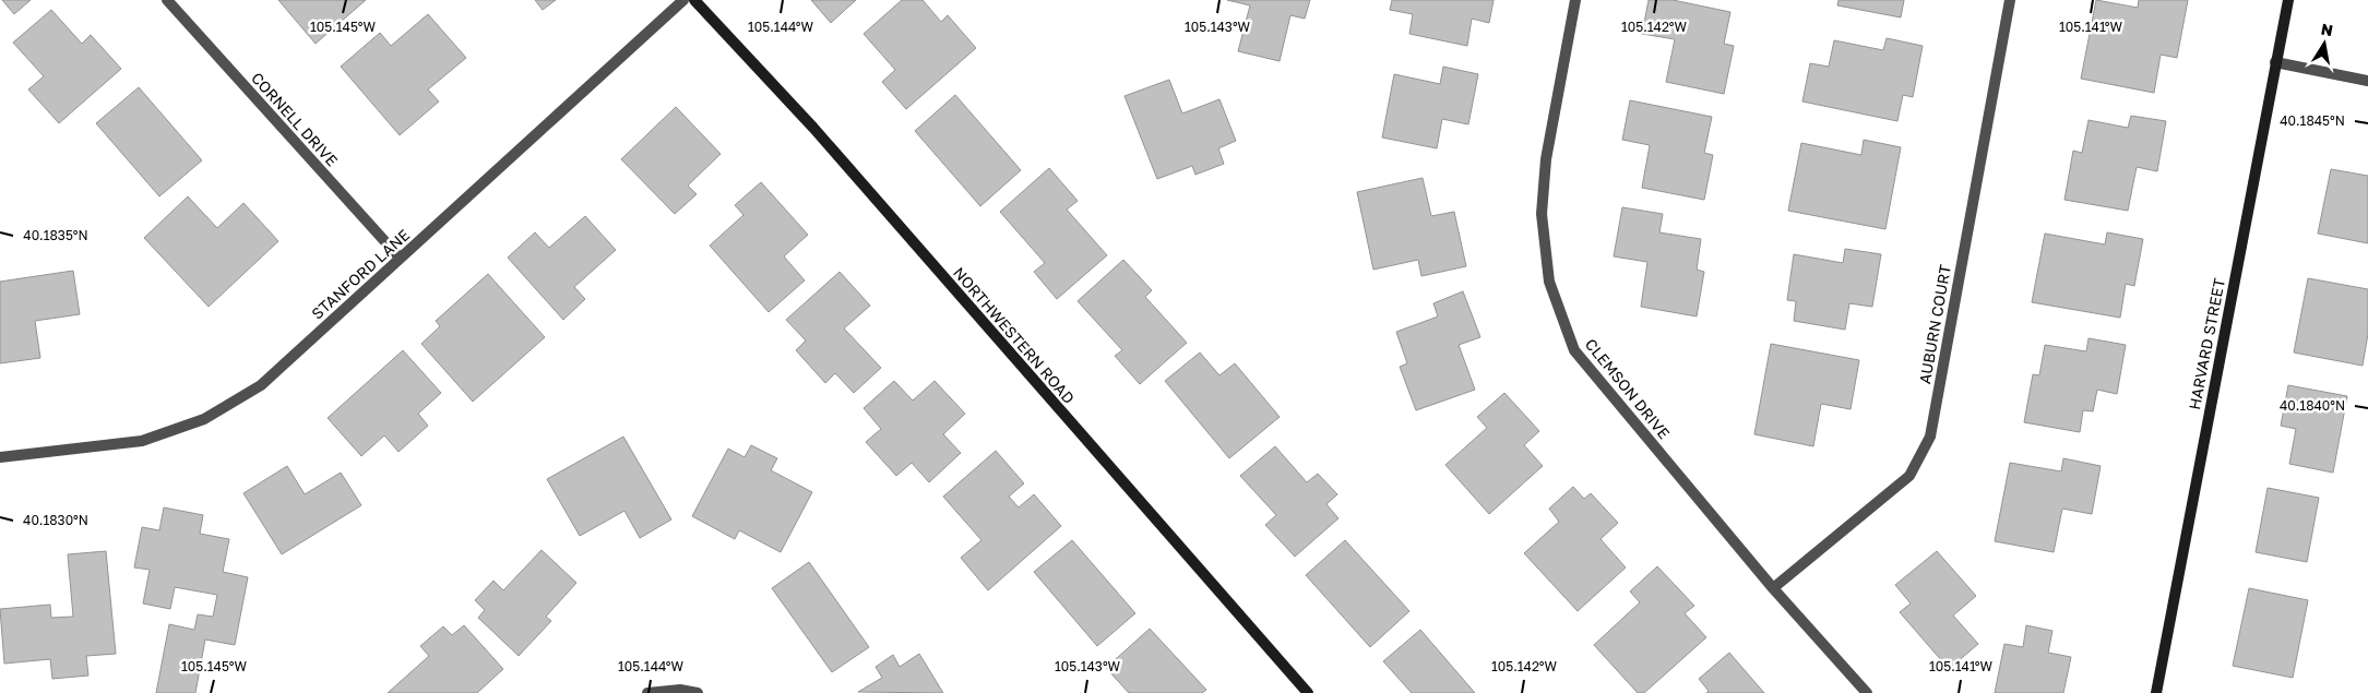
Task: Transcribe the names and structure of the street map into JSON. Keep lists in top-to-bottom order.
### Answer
{
  "streets": {
    "street": [
      "CORNELL DRIVE",
      "STANFORD LANE",
      "AUBURN COURT",
      "NORTHWESTERN ROAD",
      "HARVARD STREET",
      "CLEMSON DRIVE"
    ]
  },
  "crossings": [
    ["CORNELL DRIVE", "STANFORD LANE"],
    ["AUBURN COURT", "CLEMSON DRIVE"]
  ],
  "north": "top",
  "coordinates": [
    "105.145°W",
    "105.144°W",
    "105.143°W",
    "105.142°W",
    "105.141°W",
    "40.1845°N",
    "40.1835°N",
    "40.1840°N",
    "40.1830°N"
  ]
}
